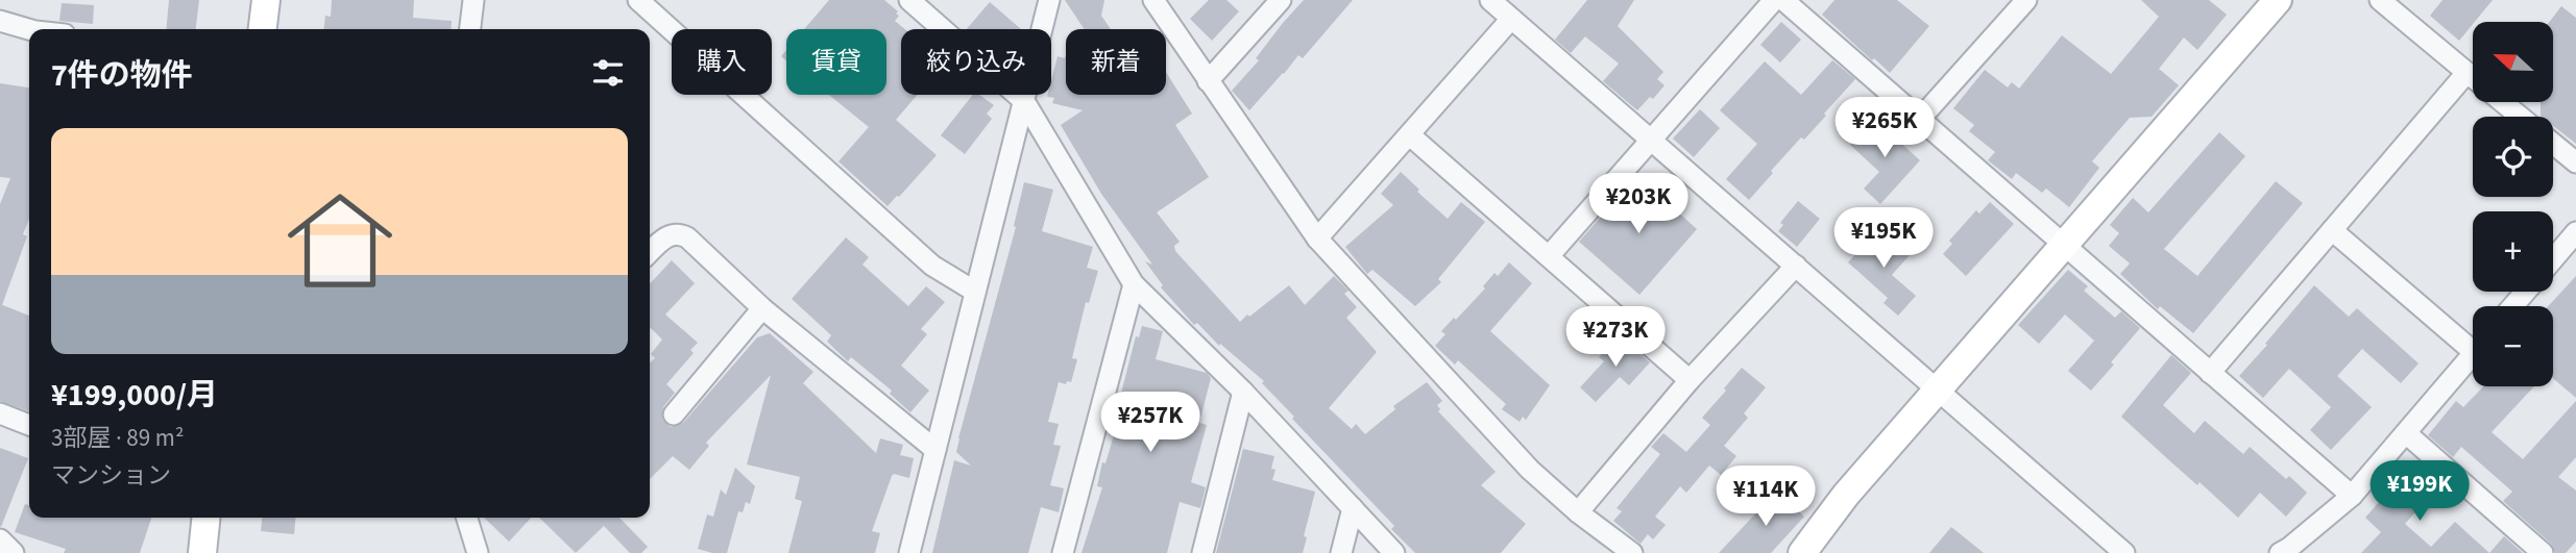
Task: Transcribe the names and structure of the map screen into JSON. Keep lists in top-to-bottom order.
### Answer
{
  "north": "left",
  "page": {
    "map_buttons": ["+", "−"],
    "chip": [
      "購入",
      "賃貸",
      "絞り込み",
      "新着"
    ],
    "heading": "7件の物件",
    "price": [
      "¥265K",
      "¥203K",
      "¥195K",
      "¥273K",
      "¥257K",
      "¥199K",
      "¥114K"
    ],
    "list": [
      {
        "name": "¥199,000/月",
        "note": "3部屋 · 89 m² · マンション"
      }
    ]
  }
}
